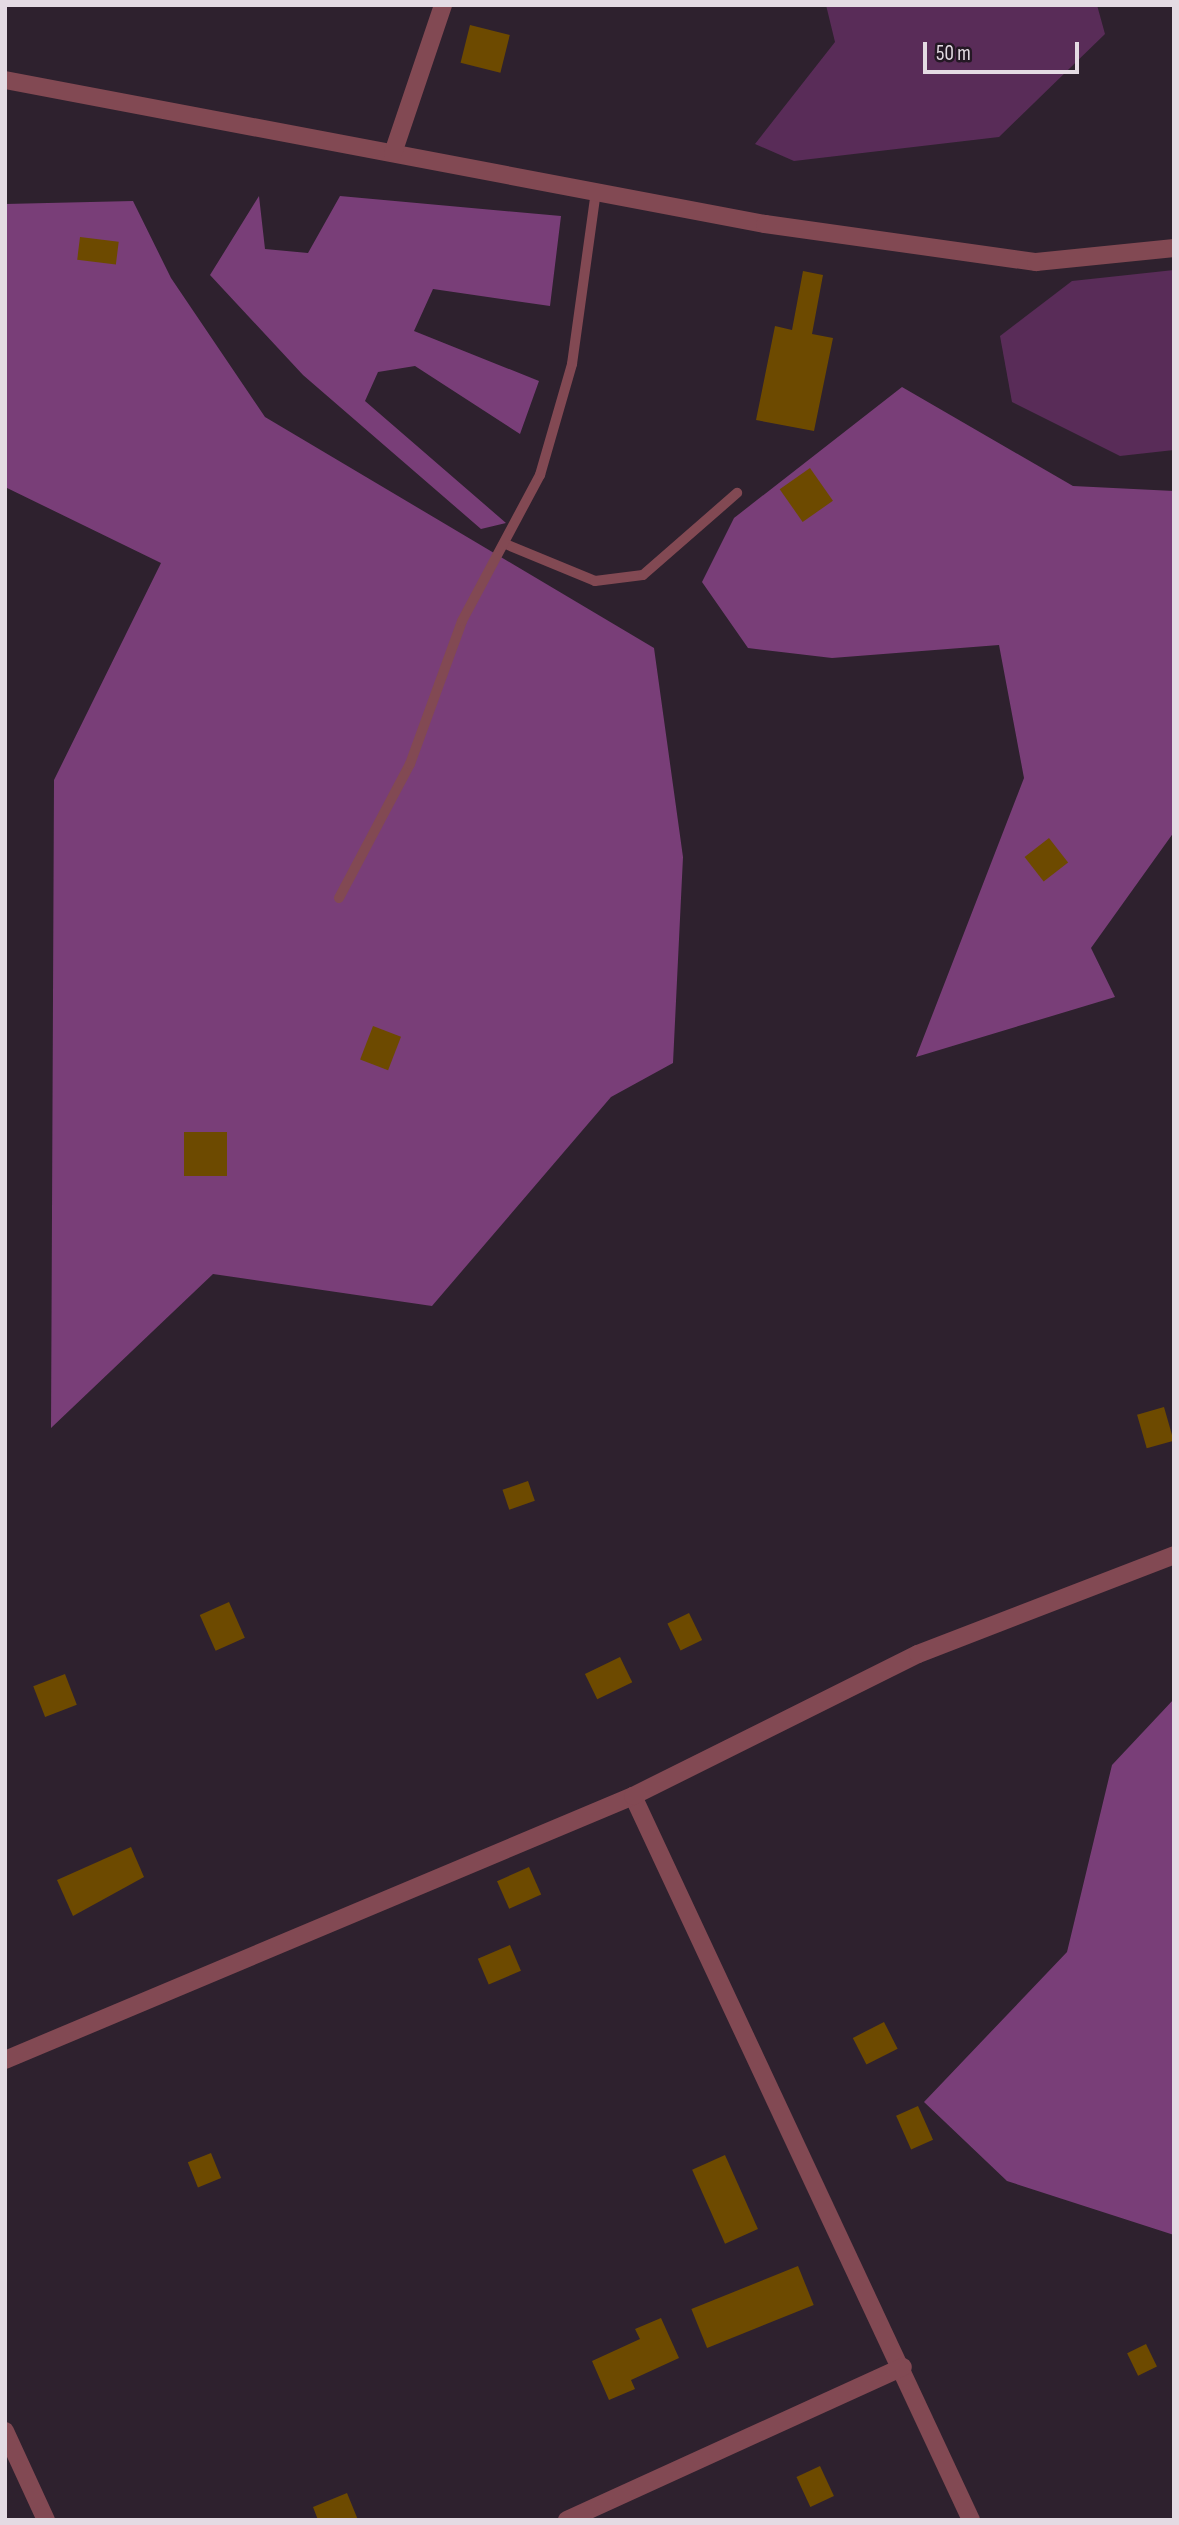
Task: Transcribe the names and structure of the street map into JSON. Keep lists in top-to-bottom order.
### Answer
{
  "scale_bar": "50 m"
}
